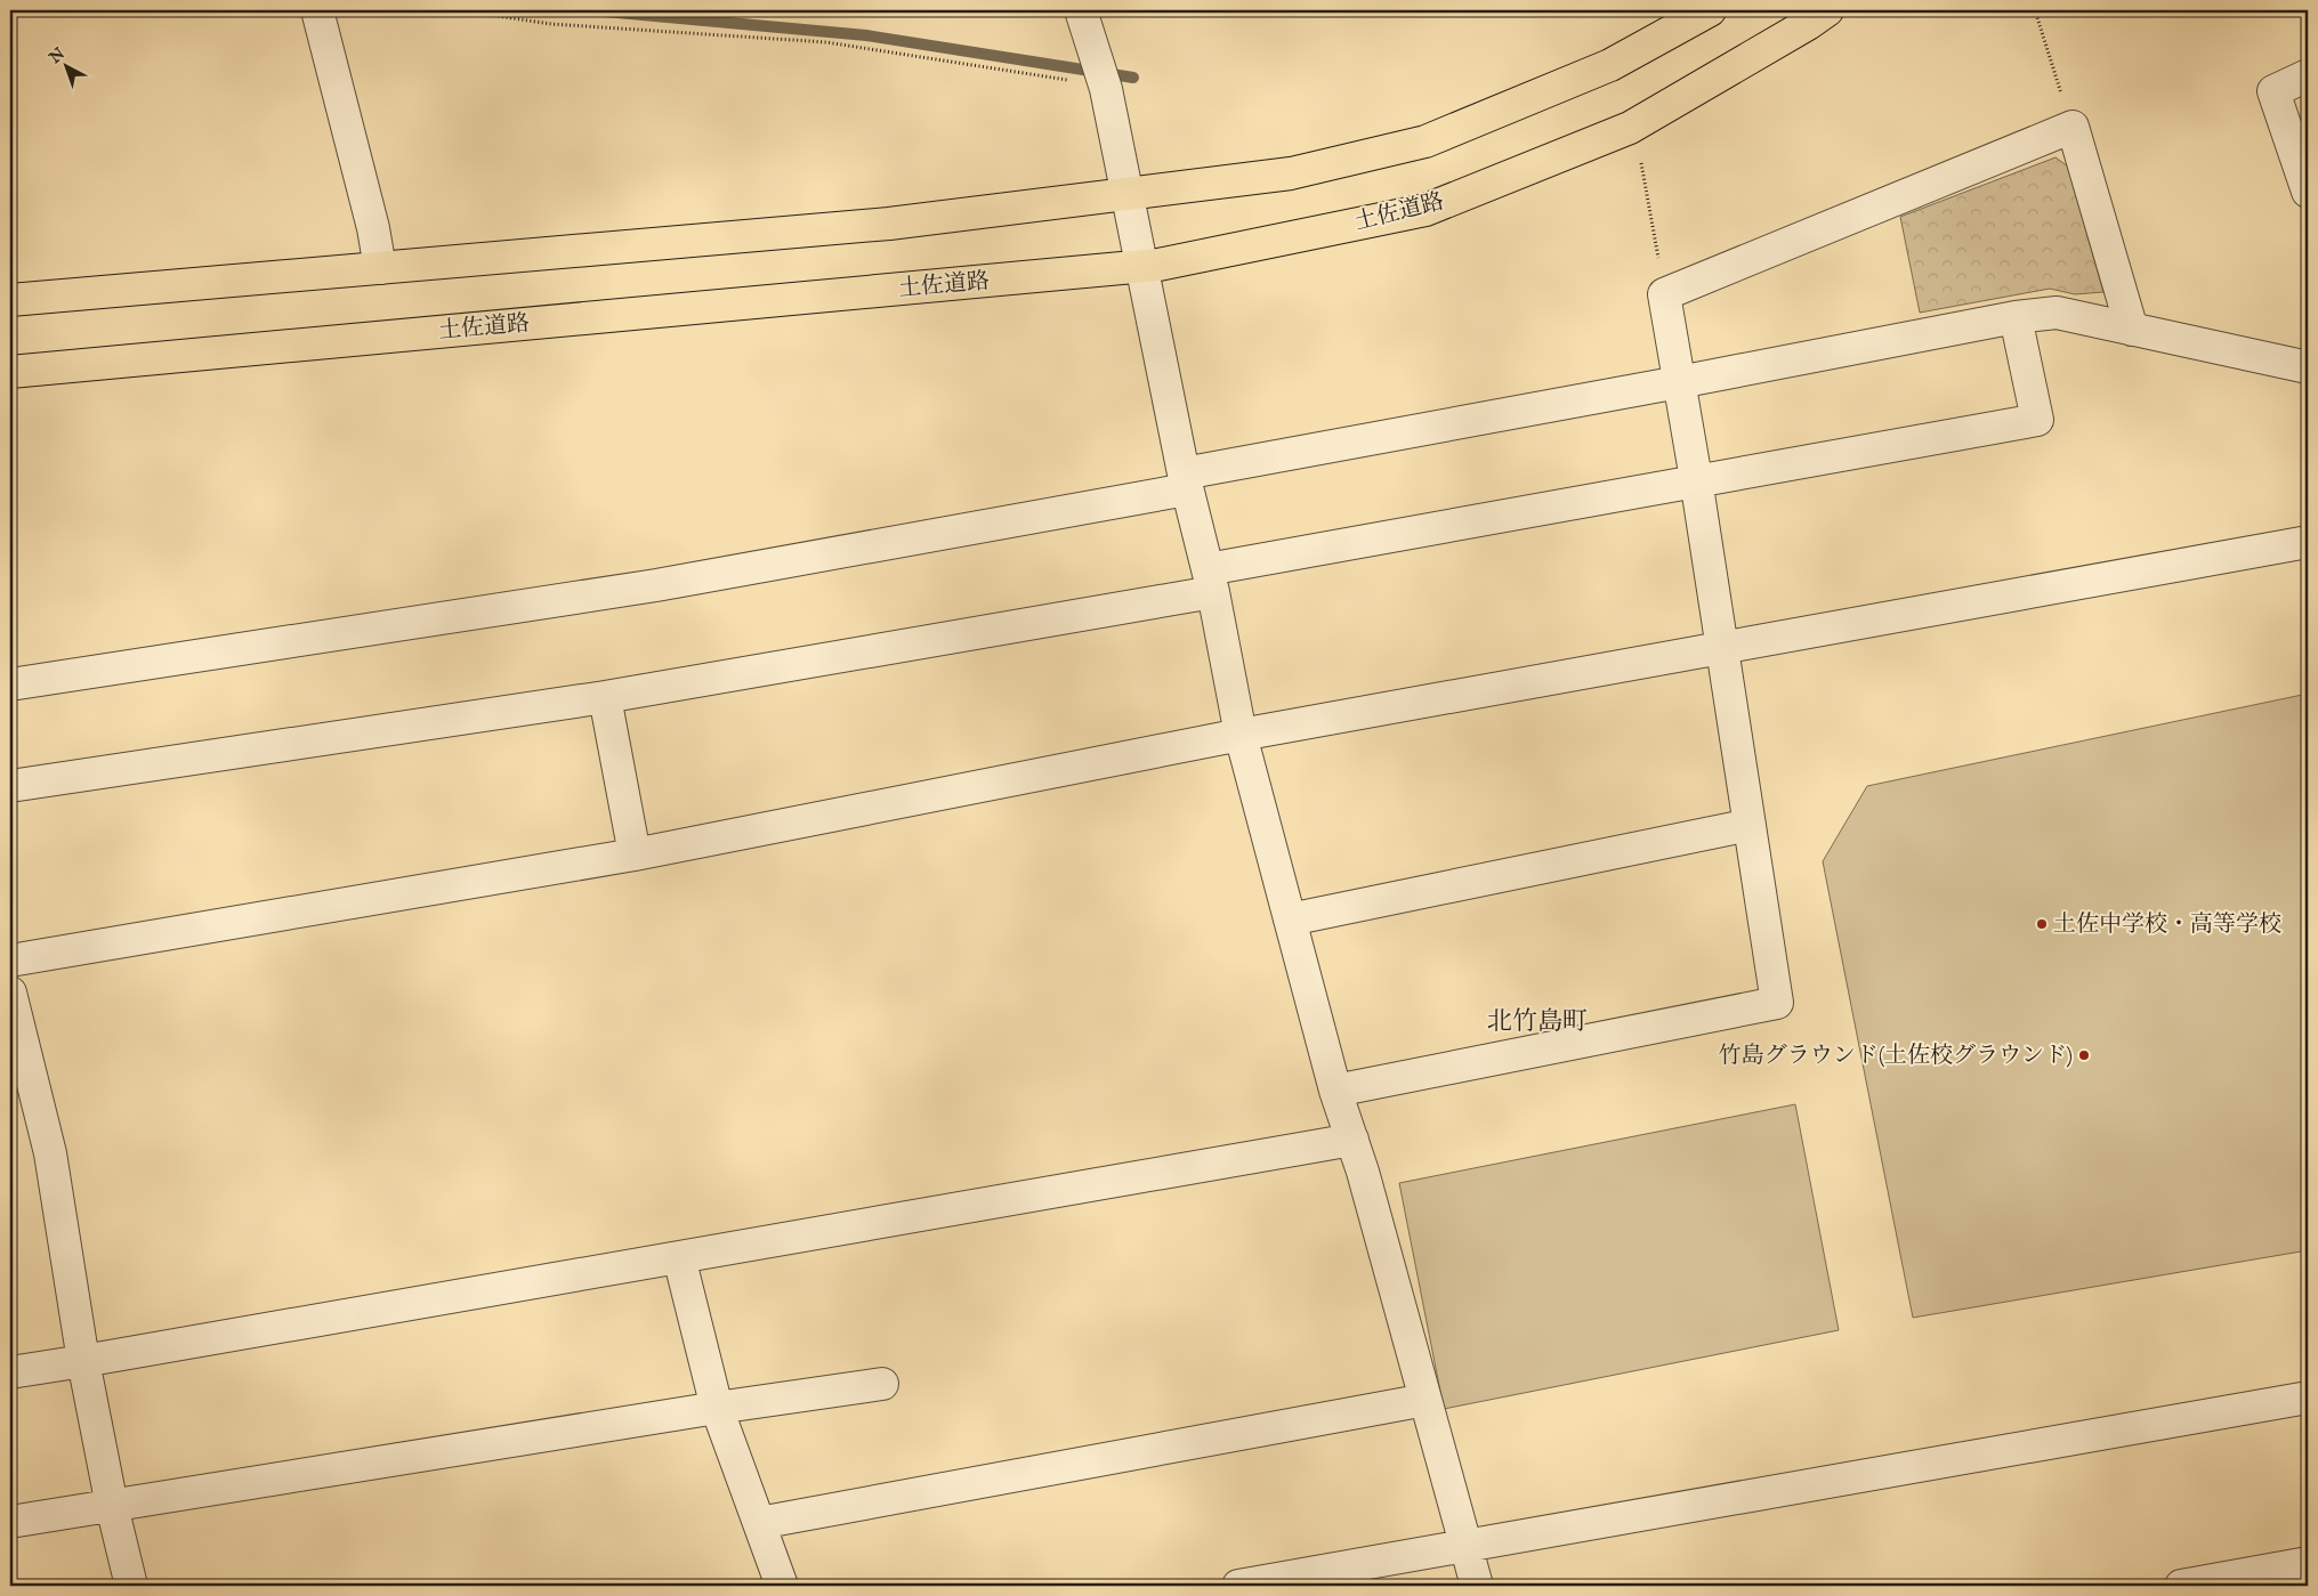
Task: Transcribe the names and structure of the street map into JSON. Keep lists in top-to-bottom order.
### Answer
{
  "streets": {
    "highway": ["土佐道路"]
  },
  "districts": ["北竹島町"],
  "places": ["土佐中学校・高等学校", "竹島グラウンド(土佐校グラウンド)"],
  "north": "top left"
}
